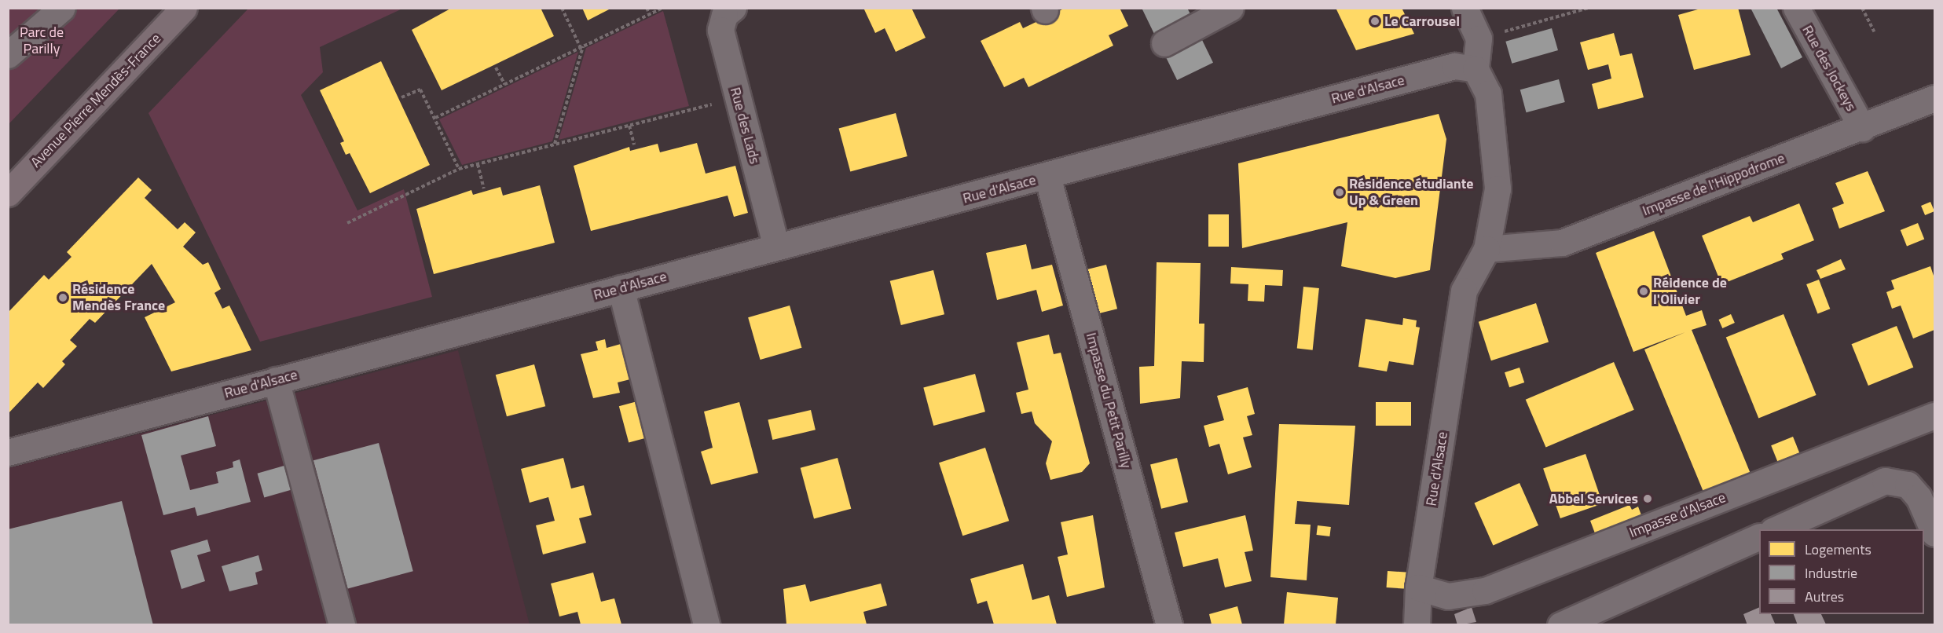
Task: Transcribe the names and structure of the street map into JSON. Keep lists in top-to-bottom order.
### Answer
{
  "streets": {
    "main road": ["Avenue Pierre Mendès-France"],
    "street": [
      "Rue des Jockeys",
      "Rue d'Alsace",
      "Rue des Lads",
      "Impasse de l'Hippodrome",
      "Impasse du Petit Parilly",
      "Impasse d'Alsace"
    ]
  },
  "crossings": [
    ["Rue des Jockeys", "Impasse de l'Hippodrome"],
    ["Rue d'Alsace", "Rue des Lads"],
    ["Rue d'Alsace", "Impasse de l'Hippodrome"],
    ["Rue d'Alsace", "Impasse du Petit Parilly"],
    ["Rue d'Alsace", "Impasse d'Alsace"]
  ],
  "parks": ["Parc de Parilly"],
  "places": [
    "Le Carrousel",
    "Résidence étudiante Up & Green",
    "Réidence de l'Olivier",
    "Résidence Mendès France",
    "Abbel Services"
  ],
  "legend": ["Logements", "Industrie", "Autres"]
}
